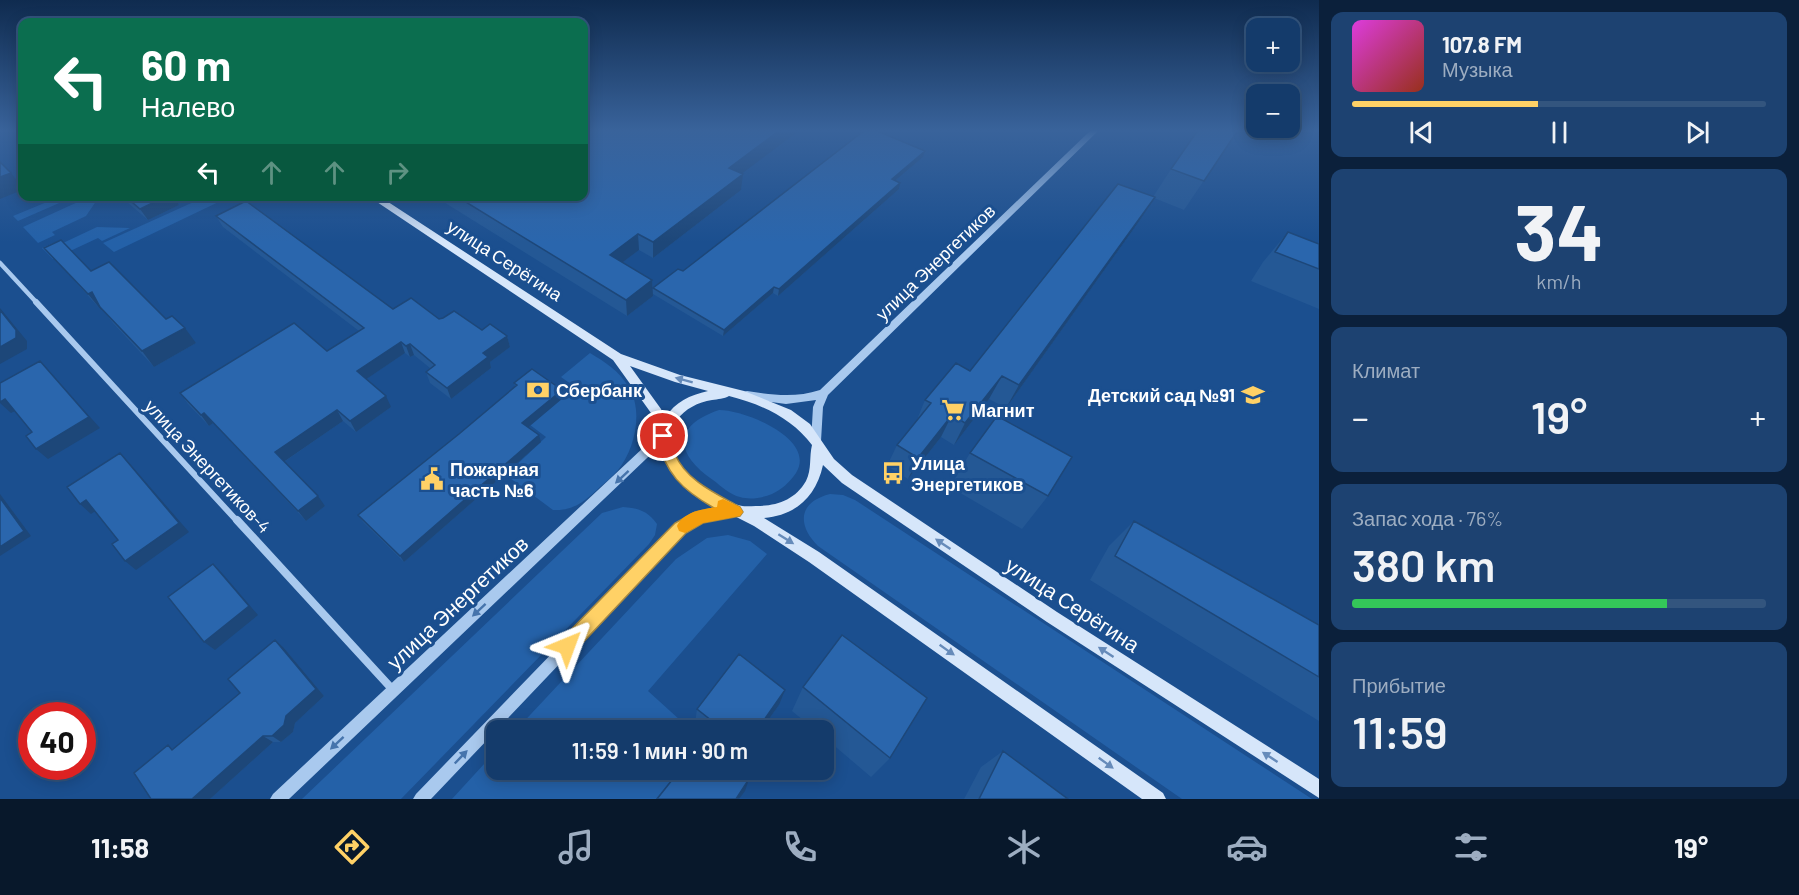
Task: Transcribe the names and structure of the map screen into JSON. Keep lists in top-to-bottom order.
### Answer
{
  "streets": {
    "main road": ["улица Серёгина"],
    "street": ["улица Энергетиков", "улица Энергетиков-4"]
  },
  "crossings": [
    ["улица Серёгина", "улица Энергетиков"],
    ["улица Энергетиков", "улица Энергетиков-4"]
  ],
  "places": {
    "bank": ["Сбербанк"],
    "school or university": ["Детский сад №91"],
    "supermarket": ["Магнит"],
    "bus stop": ["Улица Энергетиков"],
    "public building": ["Пожарная часть №6"]
  },
  "page": {
    "map_buttons": ["+", "−"],
    "turn": ["60 m", "Налево"],
    "song": ["107.8 FM", "Музыка"],
    "tile": [
      ["34", "km/h"],
      "Климат",
      ["Запас хода · 76%", "380 km"],
      ["Прибытие", "11:59"]
    ],
    "heat": ["−", "19°", "+"],
    "limit": "40",
    "trip": "11:59 · 1 мин · 90 m",
    "tabs": ["11:58", "19°"]
  }
}
